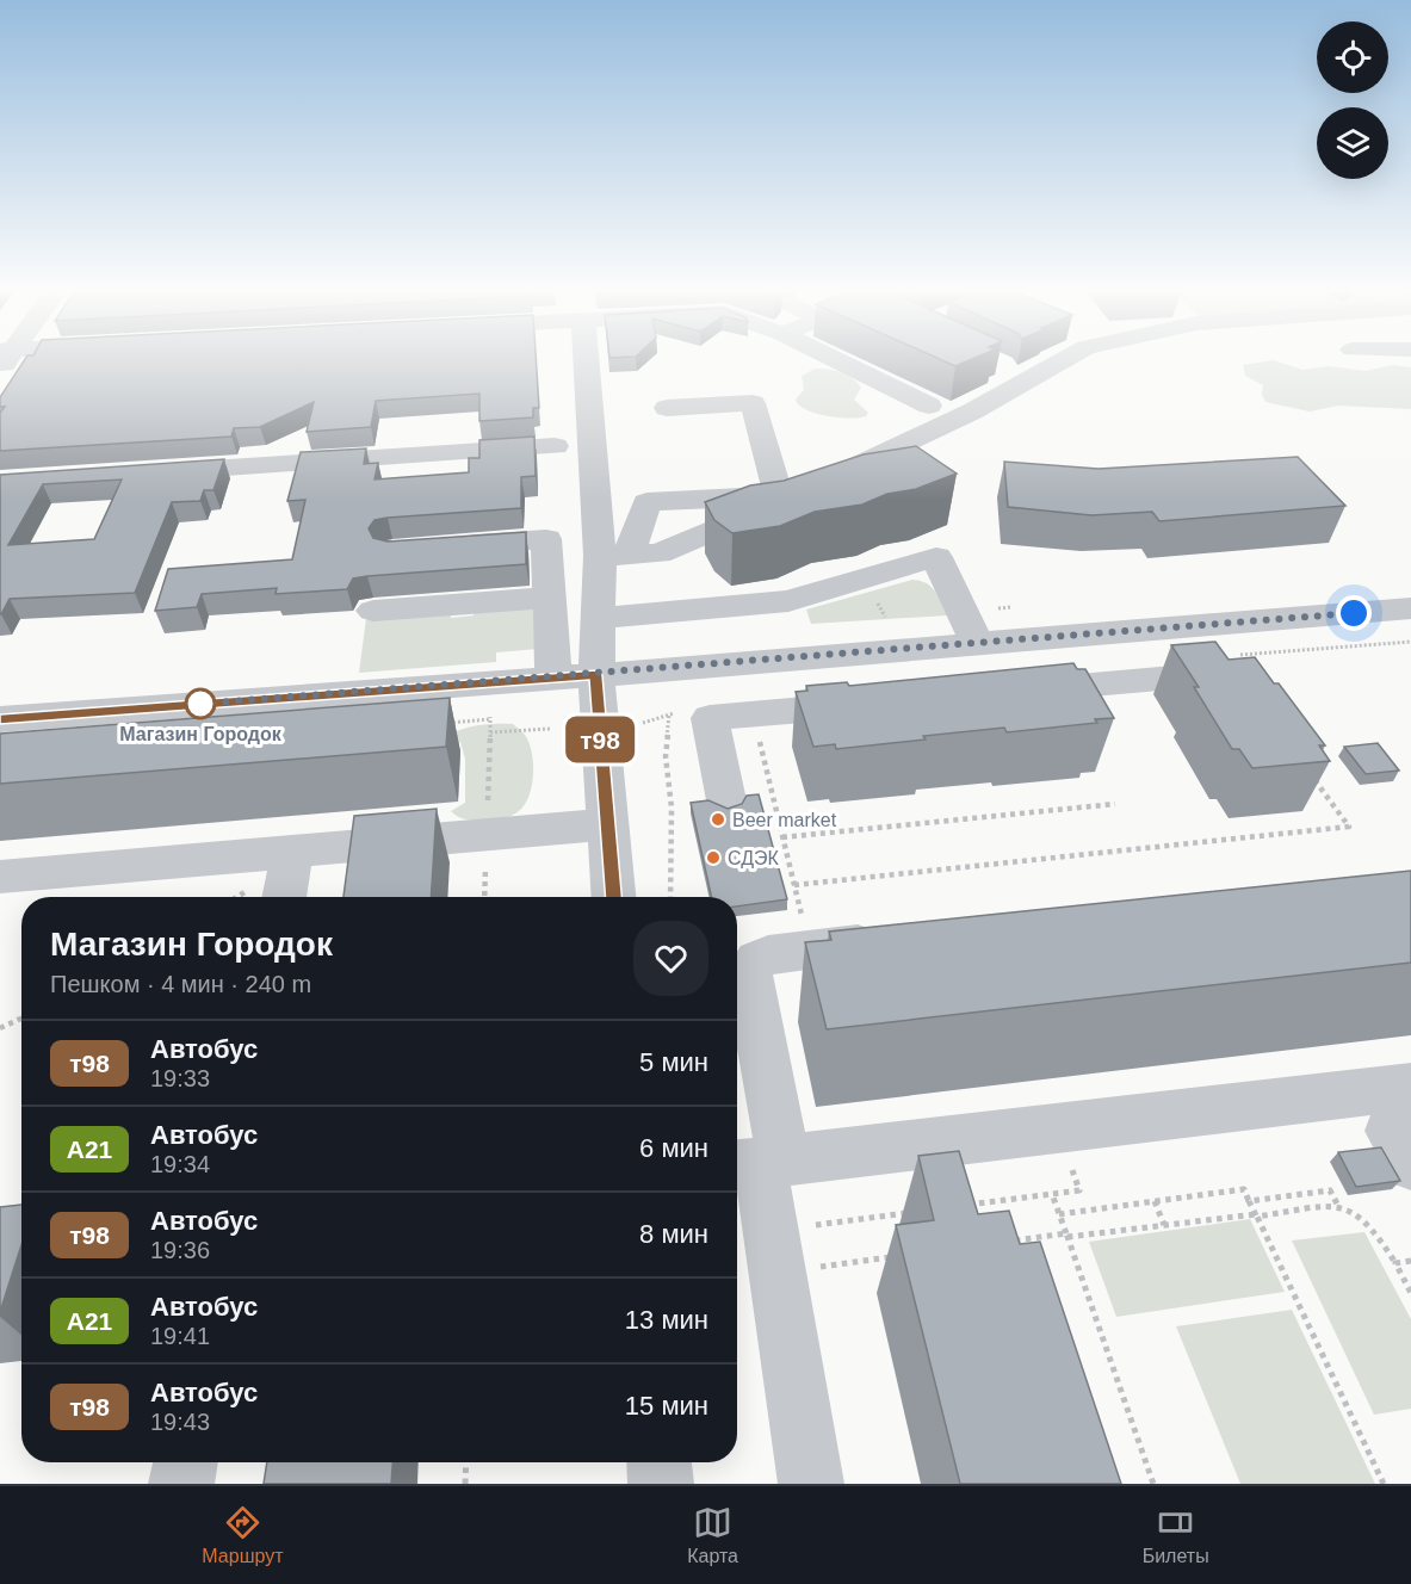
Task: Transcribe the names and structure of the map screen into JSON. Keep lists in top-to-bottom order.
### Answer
{
  "places": ["Магазин Городок", "Beer market", "СДЭК"],
  "lines": ["bus line т98"],
  "page": {
    "on_map": "т98",
    "heading": ["Магазин Городок", "Пешком · 4 мин · 240 m"],
    "list": [
      {
        "mark": "т98",
        "name": "Автобус",
        "note": "19:33",
        "value": "5 мин"
      },
      {
        "mark": "А21",
        "name": "Автобус",
        "note": "19:34",
        "value": "6 мин"
      },
      {
        "mark": "т98",
        "name": "Автобус",
        "note": "19:36",
        "value": "8 мин"
      },
      {
        "mark": "А21",
        "name": "Автобус",
        "note": "19:41",
        "value": "13 мин"
      },
      {
        "mark": "т98",
        "name": "Автобус",
        "note": "19:43",
        "value": "15 мин"
      }
    ],
    "tabs": ["Маршрут", "Карта", "Билеты"]
  }
}
